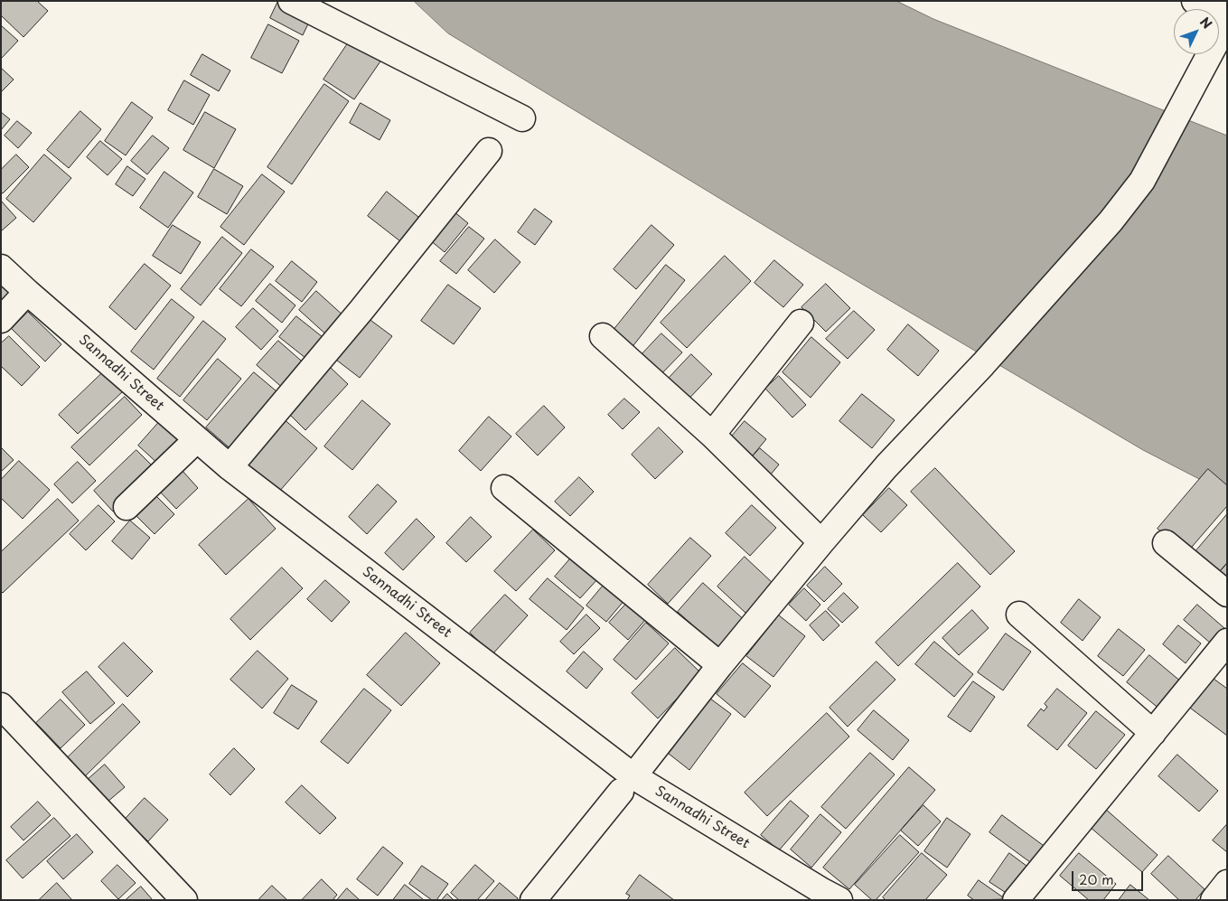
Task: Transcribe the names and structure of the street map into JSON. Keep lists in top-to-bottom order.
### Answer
{
  "streets": {
    "street": ["Sannadhi Street"]
  },
  "scale_bar": "20 m",
  "north": "top right"
}
